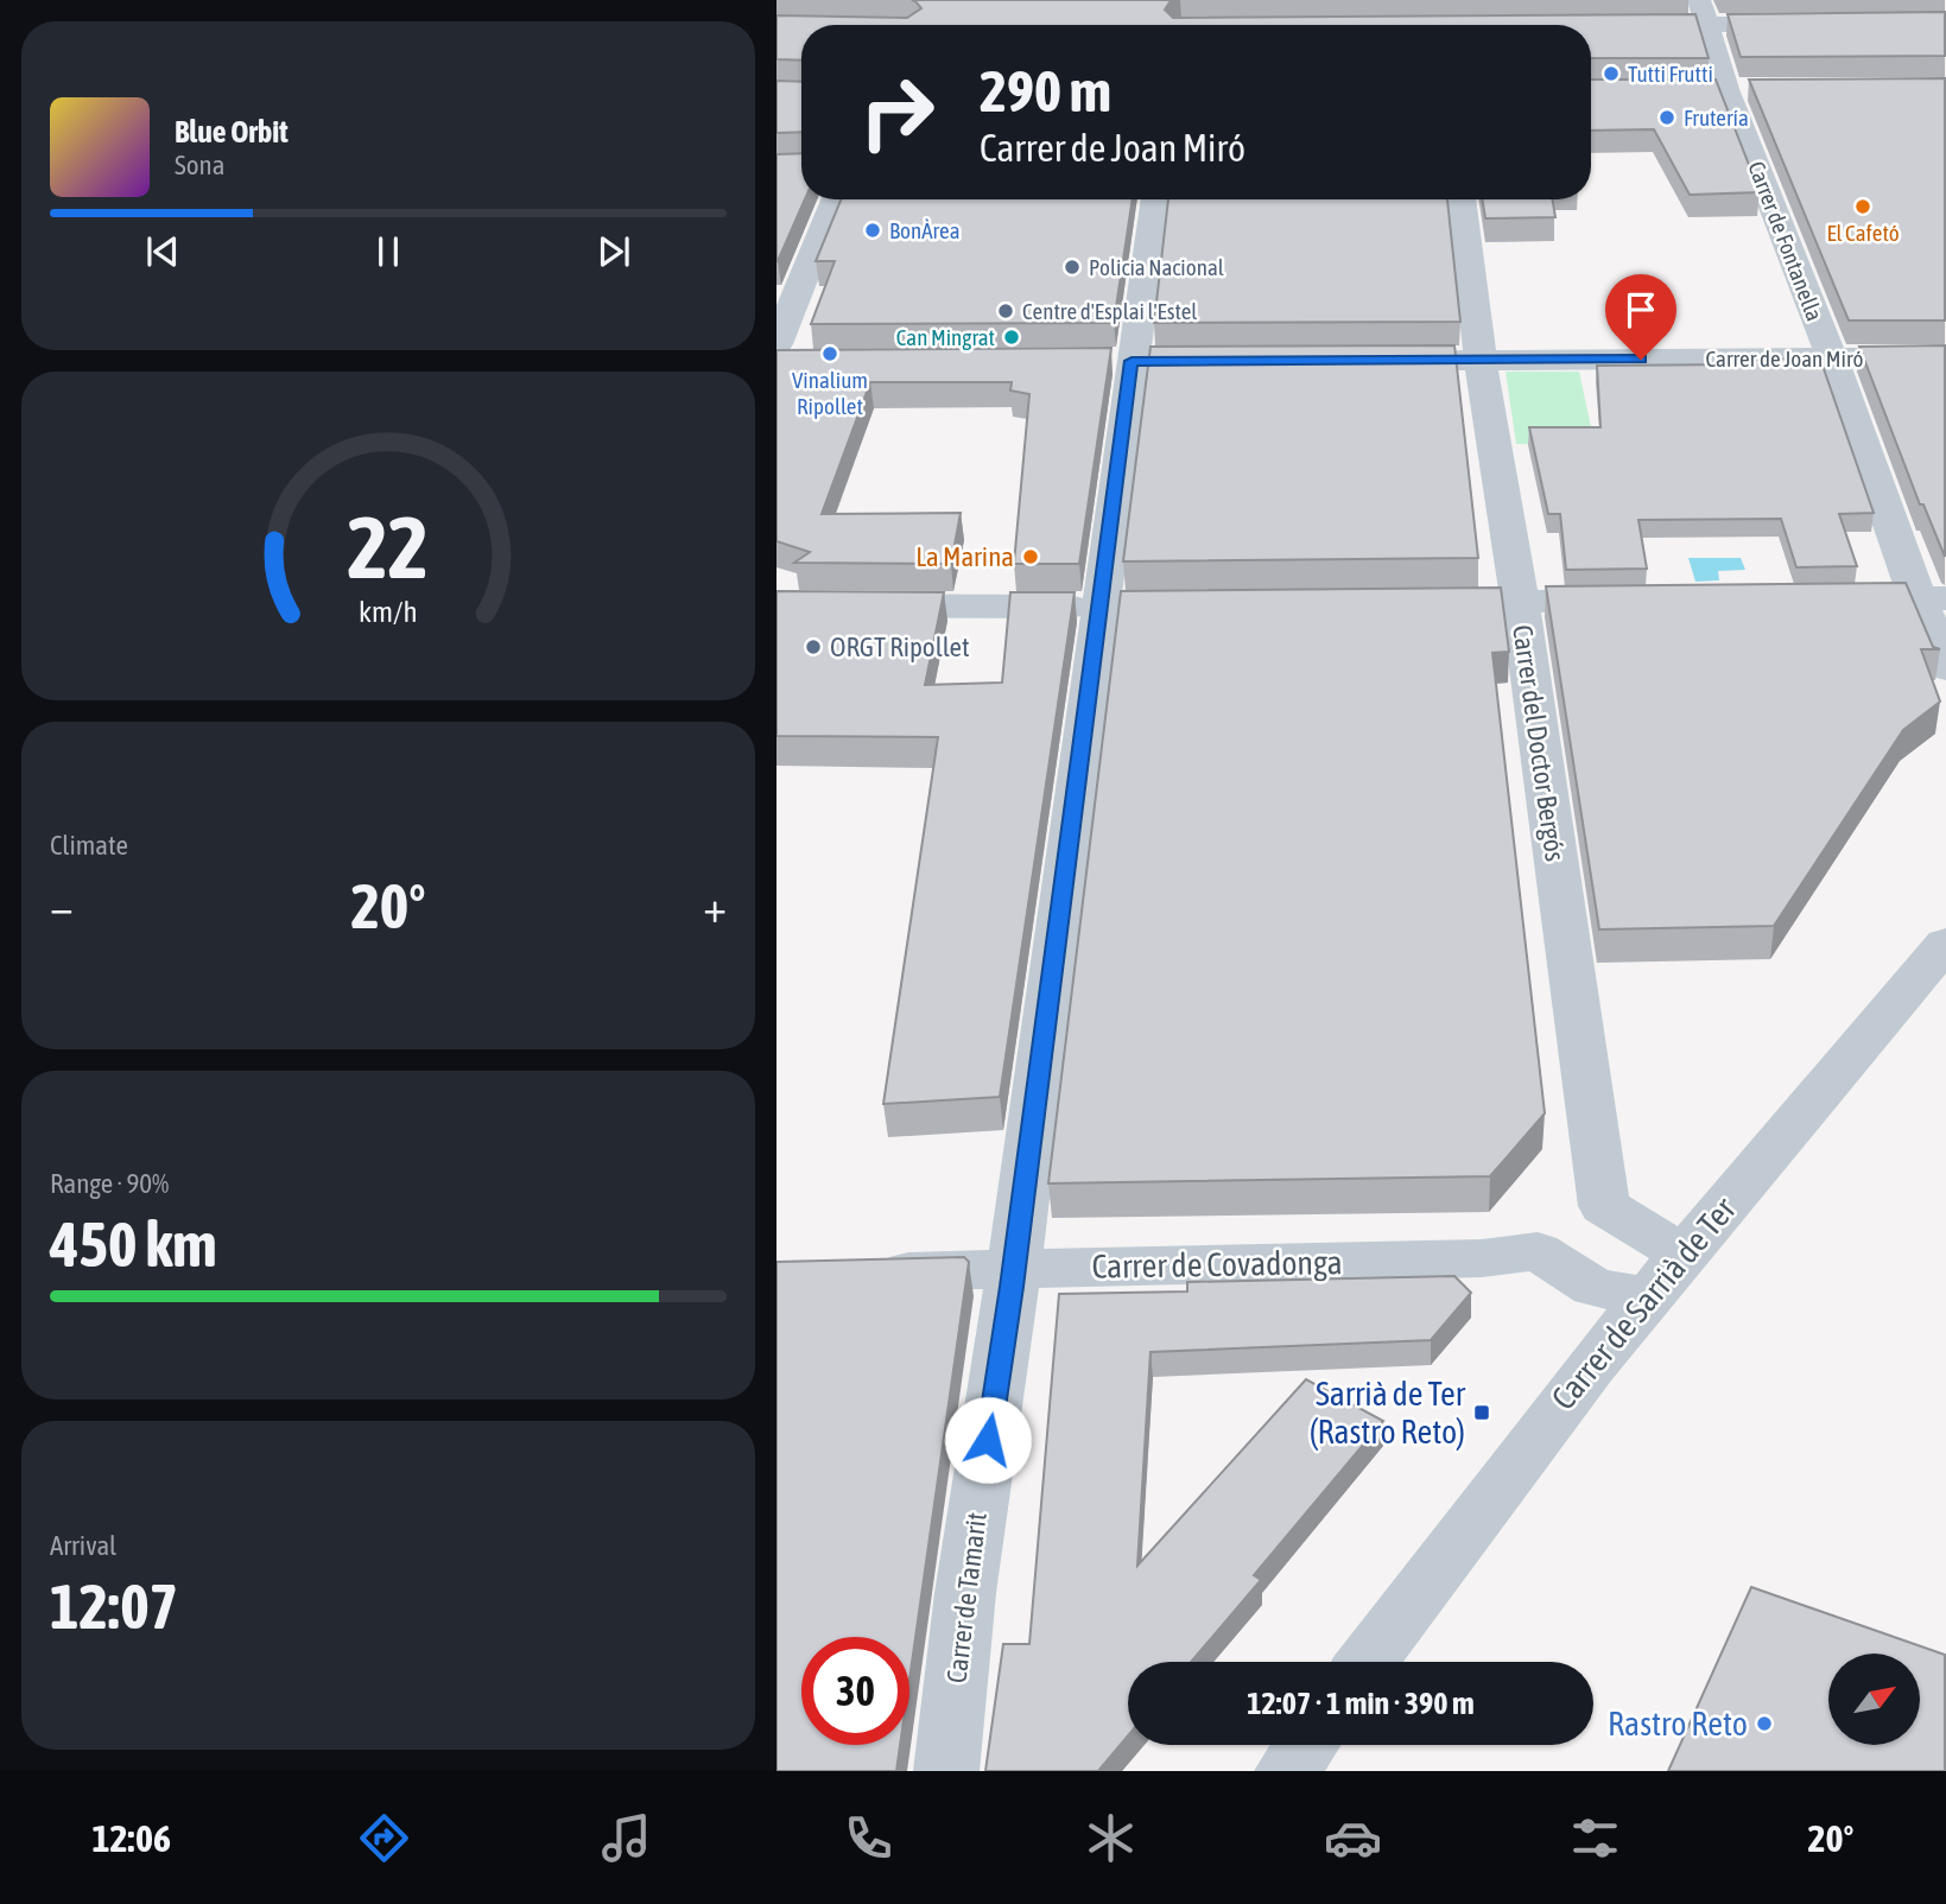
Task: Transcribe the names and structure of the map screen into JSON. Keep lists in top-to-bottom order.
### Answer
{
  "streets": {
    "street": [
      "Carrer de Fontanella",
      "Carrer de Joan Miró",
      "Carrer del Doctor Bergós",
      "Carrer de Covadonga",
      "Carrer de Sarrià de Ter",
      "Carrer de Tamarit"
    ]
  },
  "crossings": [
    ["Carrer de Fontanella", "Carrer de Joan Miró"],
    ["Carrer de Joan Miró", "Carrer del Doctor Bergós"],
    ["Carrer del Doctor Bergós", "Carrer de Sarrià de Ter"],
    ["Carrer de Covadonga", "Carrer de Sarrià de Ter"],
    ["Carrer de Covadonga", "Carrer de Tamarit"]
  ],
  "places": {
    "other": [
      "Tutti Frutti",
      "Frutería",
      "El Cafetó",
      "BonÀrea",
      "Policia Nacional",
      "Centre d'Esplai l'Estel",
      "Can Mingrat",
      "Vinalium Ripollet",
      "La Marina",
      "ORGT Ripollet",
      "Rastro Reto"
    ],
    "transit": ["Sarrià de Ter (Rastro Reto)"]
  },
  "north": "top right",
  "page": {
    "turn": ["290 m", "Carrer de Joan Miró"],
    "song": ["Blue Orbit", "Sona"],
    "tile": [
      "Climate",
      ["Range · 90%", "450 km"],
      ["Arrival", "12:07"]
    ],
    "heat": ["−", "20°", "+"],
    "limit": "30",
    "trip": "12:07 · 1 min · 390 m",
    "tabs": ["12:06", "20°"],
    "gauge": ["22", "km/h"]
  }
}
